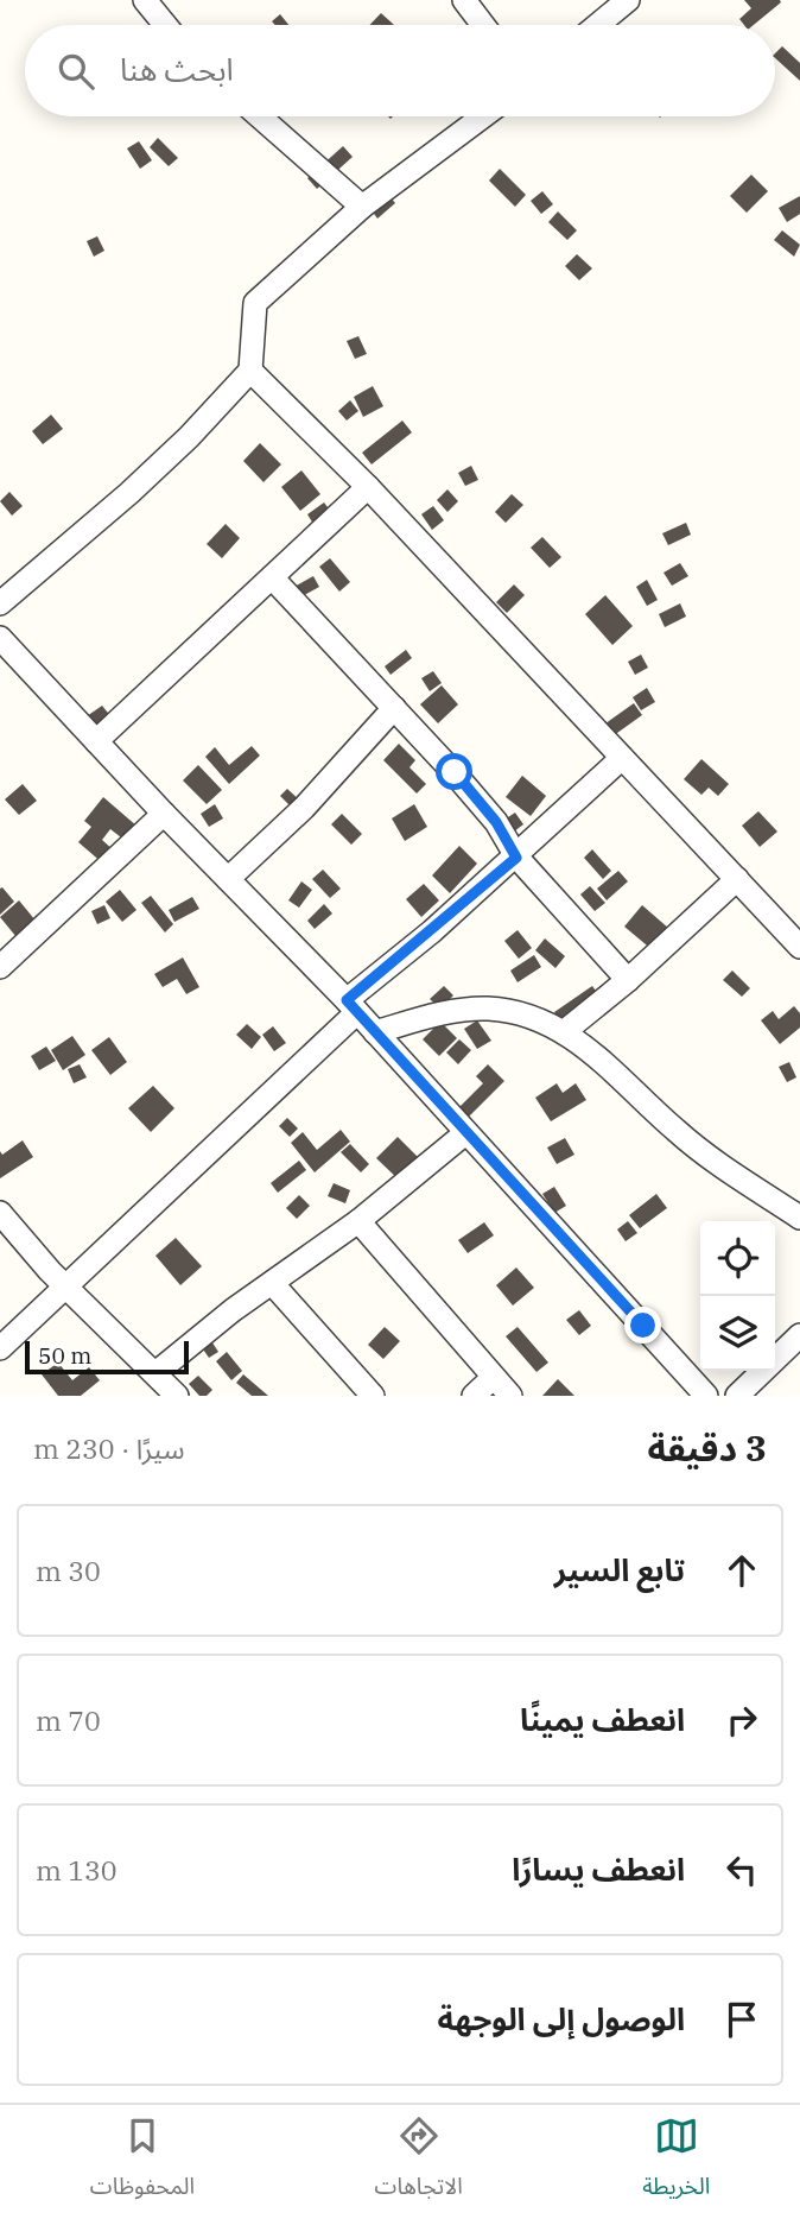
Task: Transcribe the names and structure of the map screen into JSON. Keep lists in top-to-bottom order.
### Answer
{
  "scale_bar": "50 m",
  "page": {
    "search": "ابحث هنا",
    "scale": "50 m",
    "heading": ["3 دقيقة", "سيرًا · 230 m"],
    "list": [
      ["تابع السير", "30 m"],
      ["انعطف يمينًا", "70 m"],
      ["انعطف يسارًا", "130 m"],
      "الوصول إلى الوجهة"
    ],
    "nav": ["الخريطة", "الاتجاهات", "المحفوظات"]
  }
}
